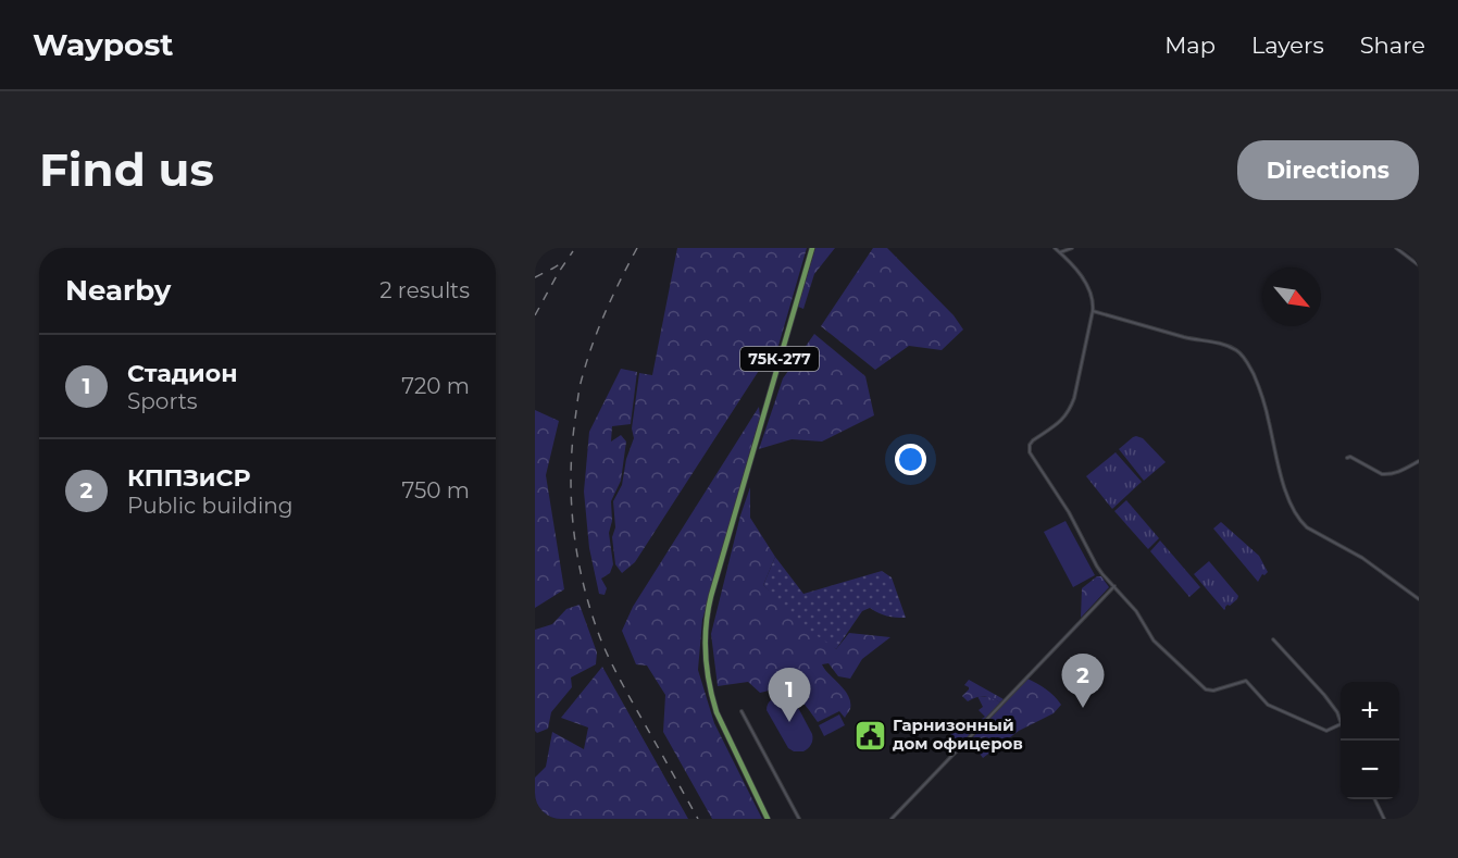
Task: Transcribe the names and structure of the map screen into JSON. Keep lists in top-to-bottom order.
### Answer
{
  "streets": {
    "main road": ["75К-277"]
  },
  "places": {
    "public building": ["Гарнизонный дом офицеров"]
  },
  "north": "bottom right",
  "page": {
    "header": "Waypost",
    "nav": ["Map", "Layers", "Share"],
    "buttons": "Directions",
    "title": "Find us",
    "heading": ["Nearby", "2 results"],
    "list": [
      {
        "mark": "1",
        "name": "Стадион",
        "note": "Sports",
        "value": "720 m"
      },
      {
        "mark": "2",
        "name": "КППЗиСР",
        "note": "Public building",
        "value": "750 m"
      }
    ],
    "pins": ["2", "1"],
    "map_buttons": ["+", "−"]
  }
}
